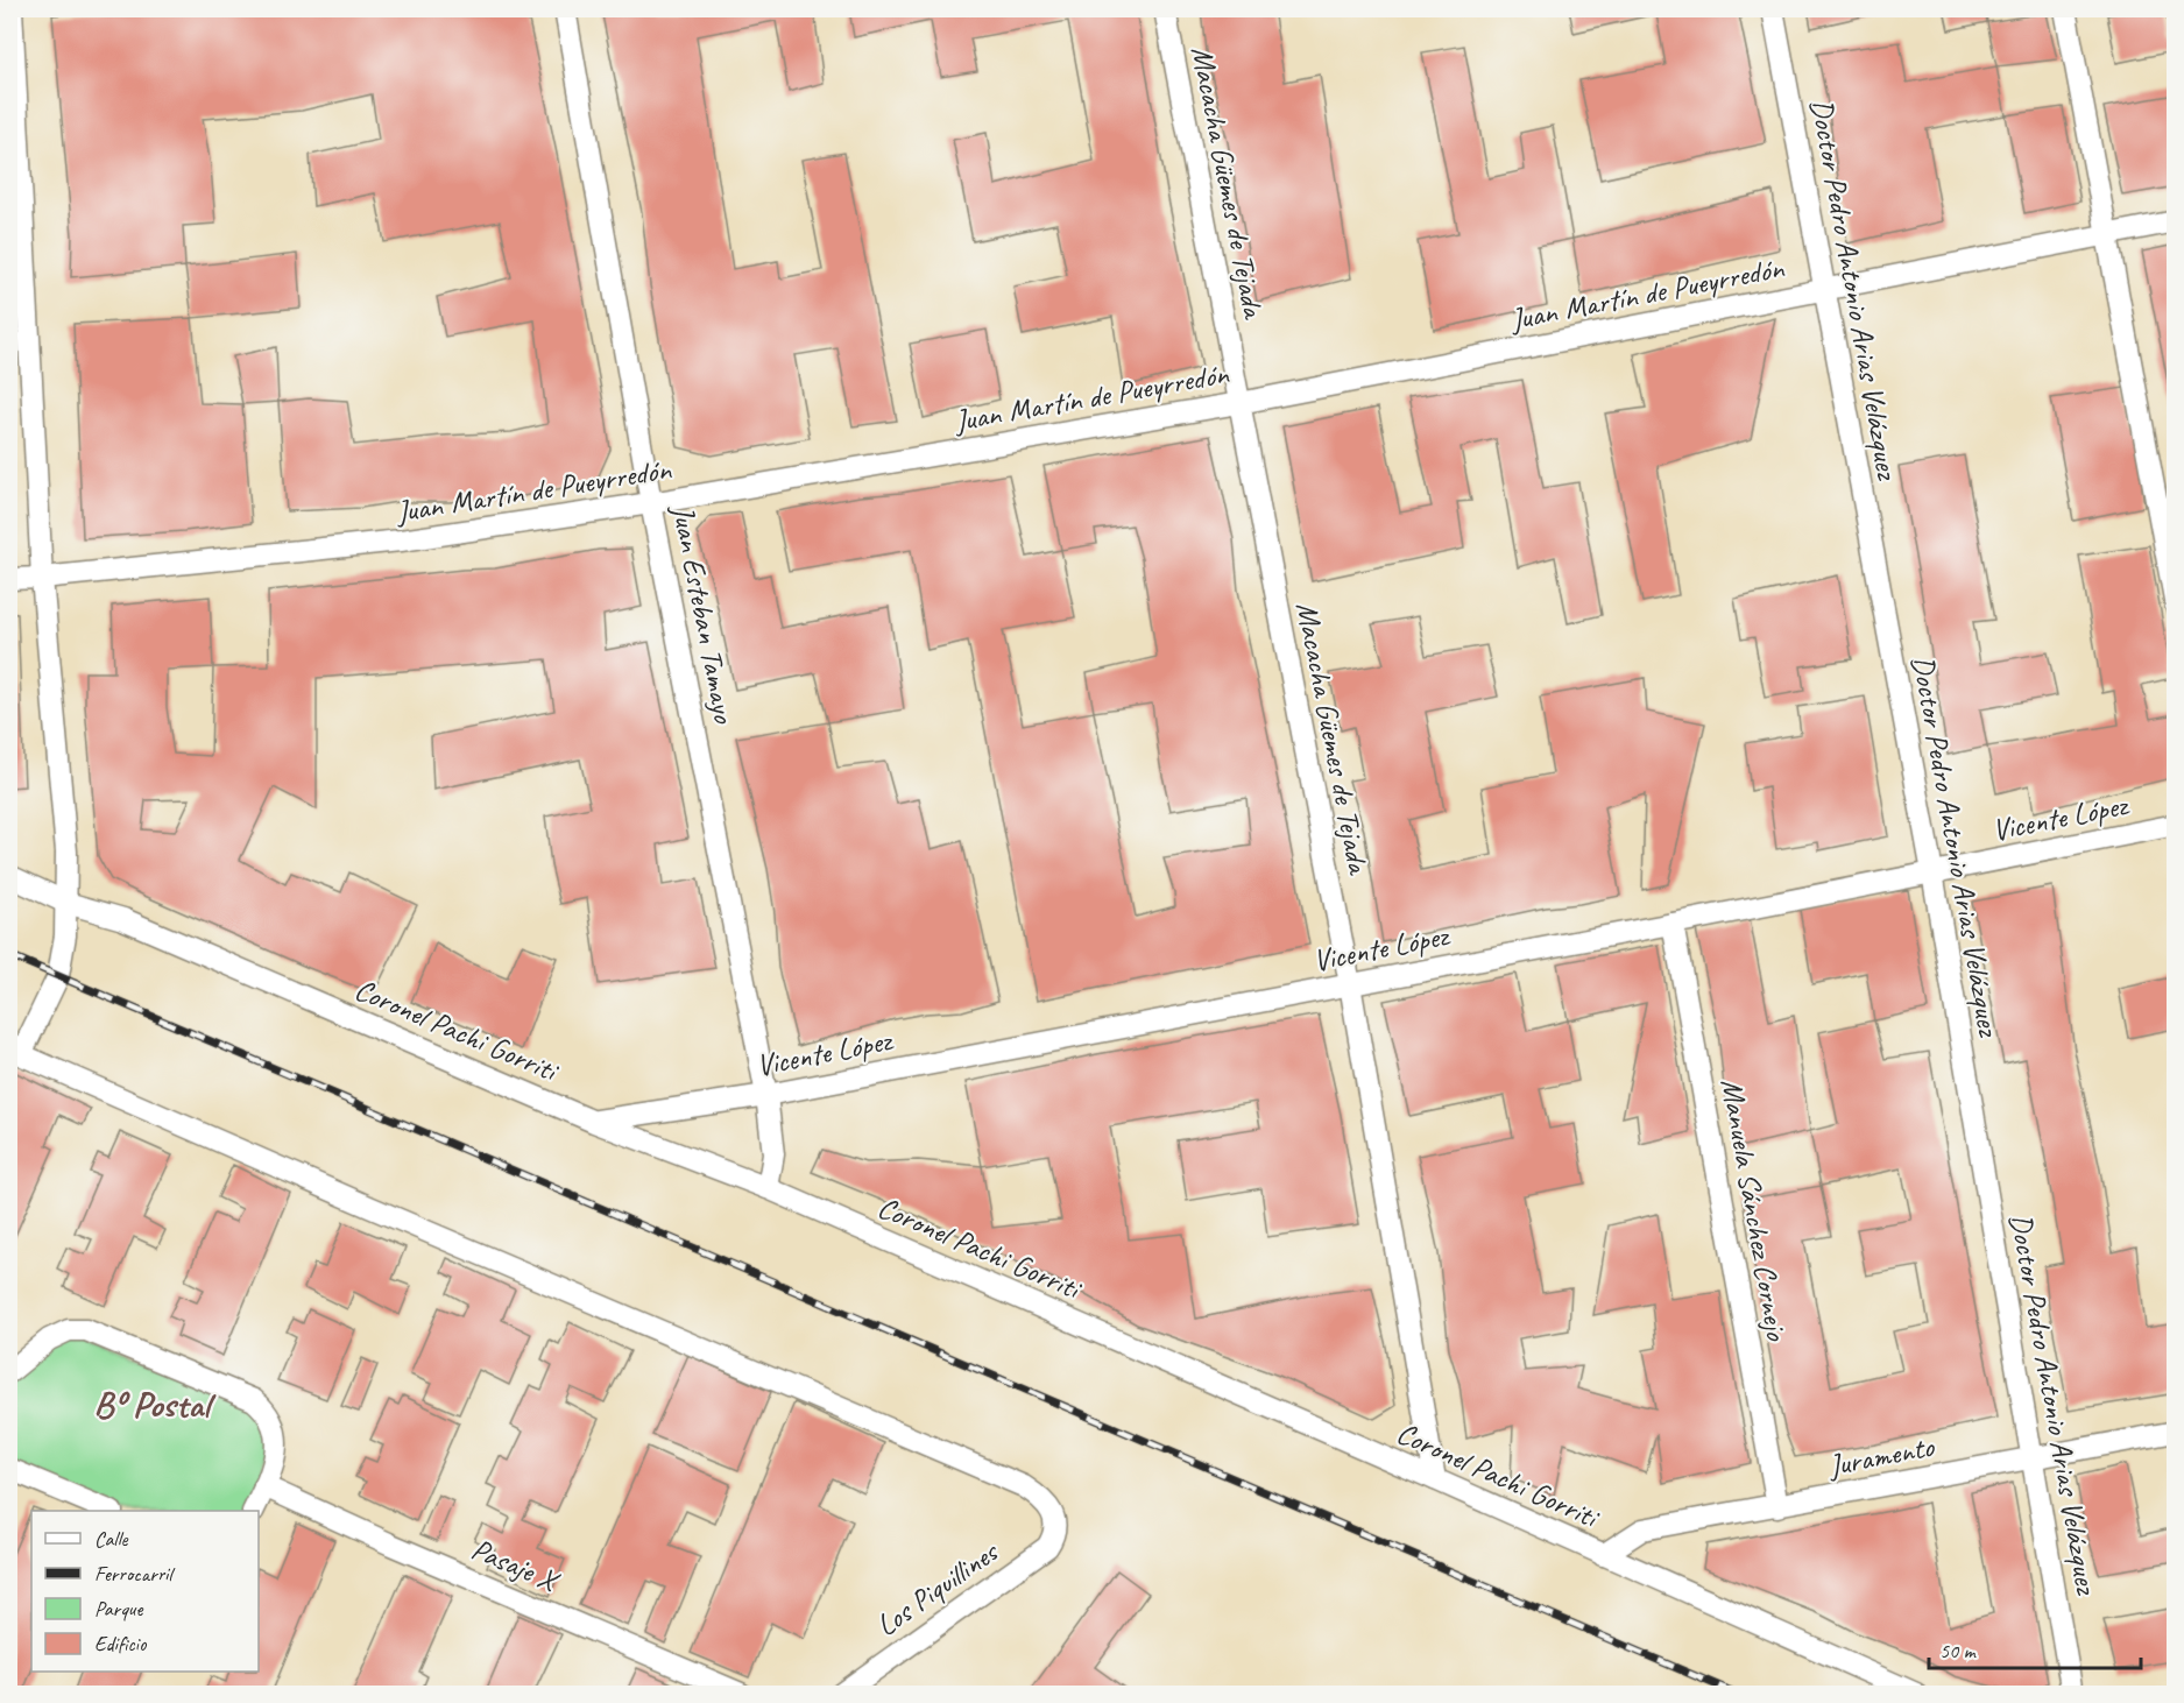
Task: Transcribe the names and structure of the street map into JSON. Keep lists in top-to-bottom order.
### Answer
{
  "streets": {
    "street": [
      "Macacha Güemes de Tejada",
      "Doctor Pedro Antonio Arias Velázquez",
      "Juan Martín de Pueyrredón",
      "Juan Esteban Tamayo",
      "Vicente López",
      "Coronel Pachi Gorriti",
      "Manuela Sánchez Cornejo",
      "Juramento",
      "Pasaje X",
      "Los Piquillines"
    ]
  },
  "crossings": [
    ["Macacha Güemes de Tejada", "Juan Martín de Pueyrredón"],
    ["Macacha Güemes de Tejada", "Vicente López"],
    ["Macacha Güemes de Tejada", "Coronel Pachi Gorriti"],
    ["Doctor Pedro Antonio Arias Velázquez", "Juan Martín de Pueyrredón"],
    ["Doctor Pedro Antonio Arias Velázquez", "Vicente López"],
    ["Doctor Pedro Antonio Arias Velázquez", "Juramento"],
    ["Juan Martín de Pueyrredón", "Juan Esteban Tamayo"],
    ["Juan Esteban Tamayo", "Vicente López"],
    ["Juan Esteban Tamayo", "Coronel Pachi Gorriti"],
    ["Vicente López", "Coronel Pachi Gorriti"],
    ["Vicente López", "Manuela Sánchez Cornejo"],
    ["Coronel Pachi Gorriti", "Juramento"],
    ["Manuela Sánchez Cornejo", "Juramento"]
  ],
  "districts": ["Bº Postal"],
  "legend": [
    "Calle",
    "Ferrocarril",
    "Parque",
    "Edificio"
  ],
  "scale_bar": "50 m"
}
